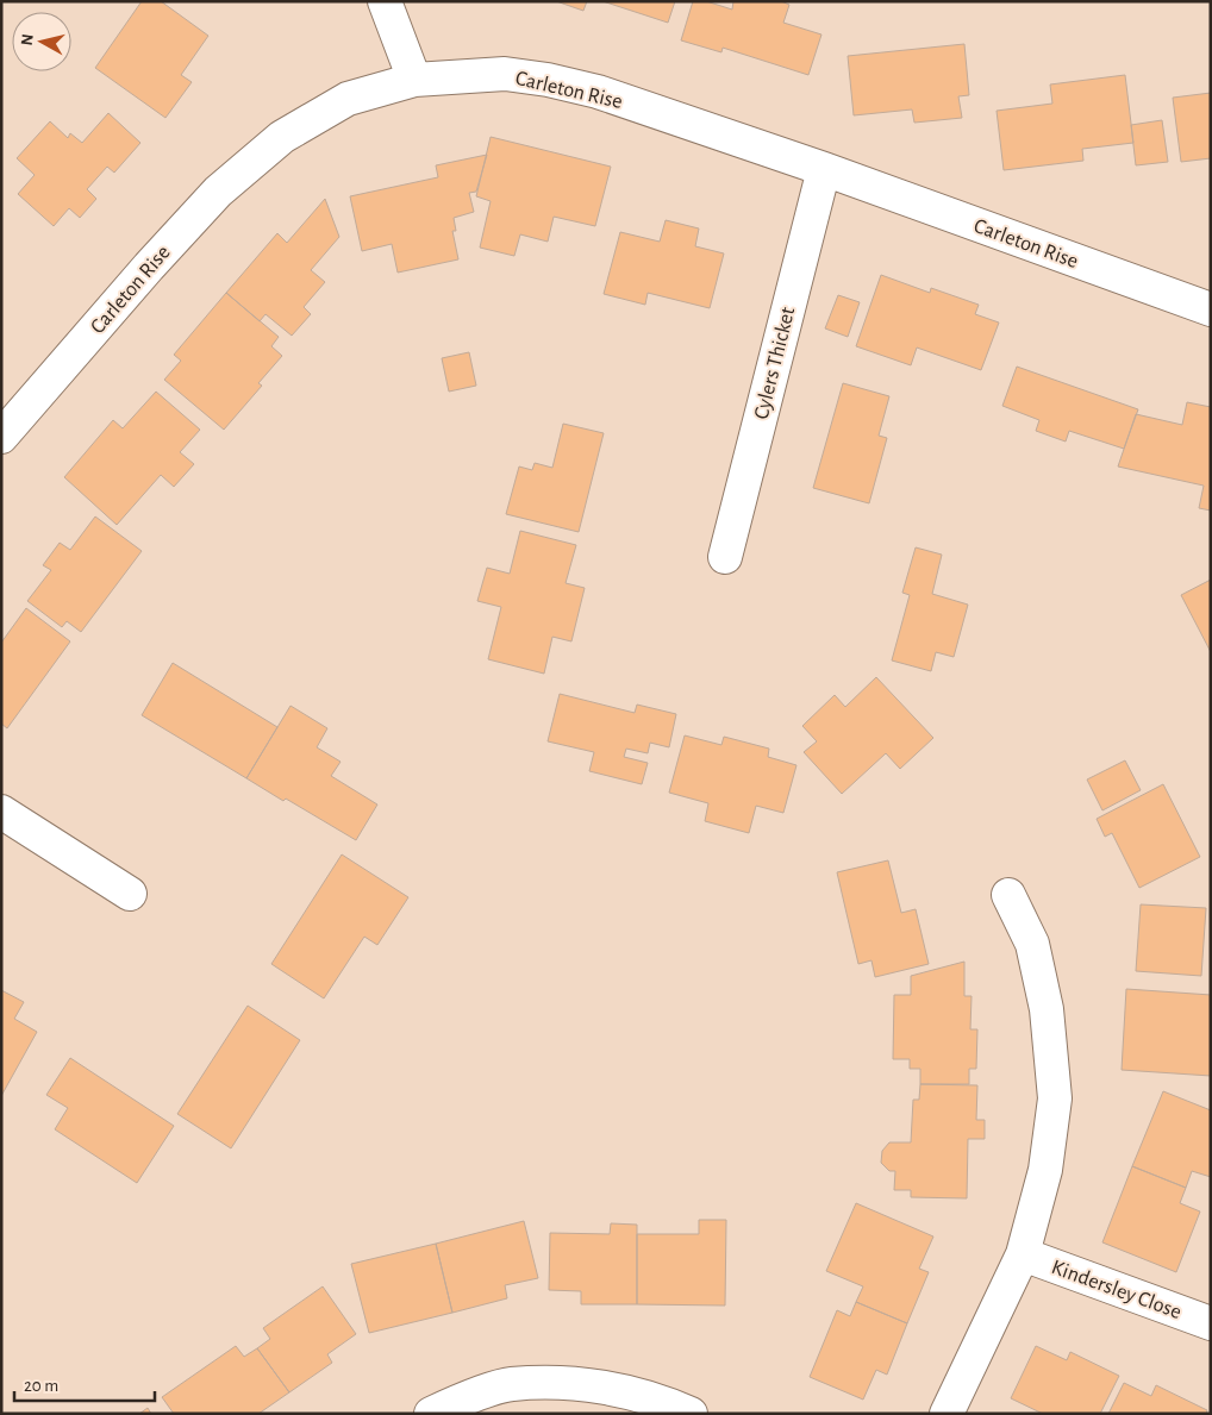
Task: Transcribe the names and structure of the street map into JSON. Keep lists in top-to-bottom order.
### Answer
{
  "streets": {
    "street": ["Carleton Rise", "Cylers Thicket", "Kindersley Close"]
  },
  "crossings": [
    ["Carleton Rise", "Cylers Thicket"]
  ],
  "scale_bar": "20 m",
  "north": "left"
}
